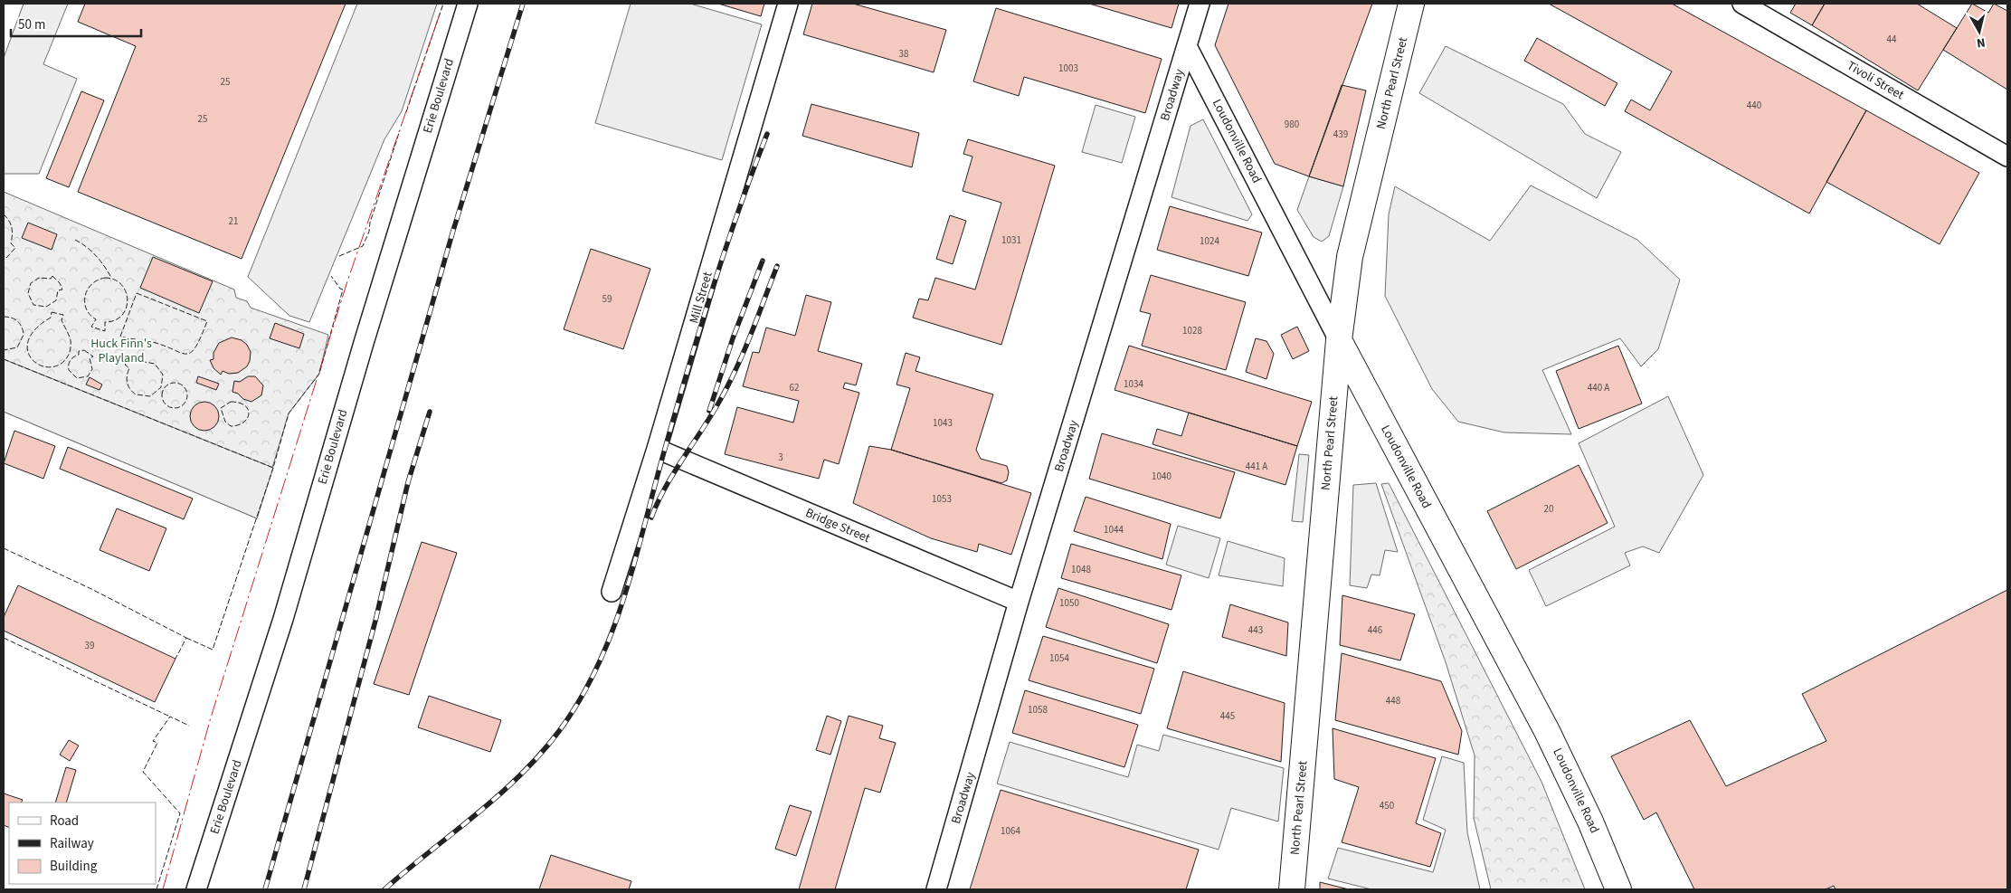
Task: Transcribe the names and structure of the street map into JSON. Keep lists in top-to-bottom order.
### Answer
{
  "streets": {
    "main road": ["North Pearl Street", "Loudonville Road"],
    "street": [
      "Tivoli Street",
      "Broadway",
      "Erie Boulevard",
      "Mill Street",
      "Bridge Street"
    ]
  },
  "crossings": [
    ["North Pearl Street", "Loudonville Road"],
    ["Broadway", "Loudonville Road"],
    ["Broadway", "Bridge Street"],
    ["Mill Street", "Bridge Street"]
  ],
  "parks": ["Huck Finn's Playland"],
  "house_numbers": [
    "44",
    "38",
    "1003",
    "25",
    "440",
    "25",
    "980",
    "439",
    "21",
    "1031",
    "1024",
    "59",
    "1028",
    "1034",
    "62",
    "440 A",
    "1043",
    "3",
    "441 A",
    "1040",
    "1053",
    "20",
    "1044",
    "1048",
    "1050",
    "443",
    "446",
    "39",
    "1054",
    "448",
    "1058",
    "445",
    "450",
    "1064"
  ],
  "legend": ["Road", "Railway", "Building"],
  "scale_bar": "50 m",
  "north": "bottom"
}
